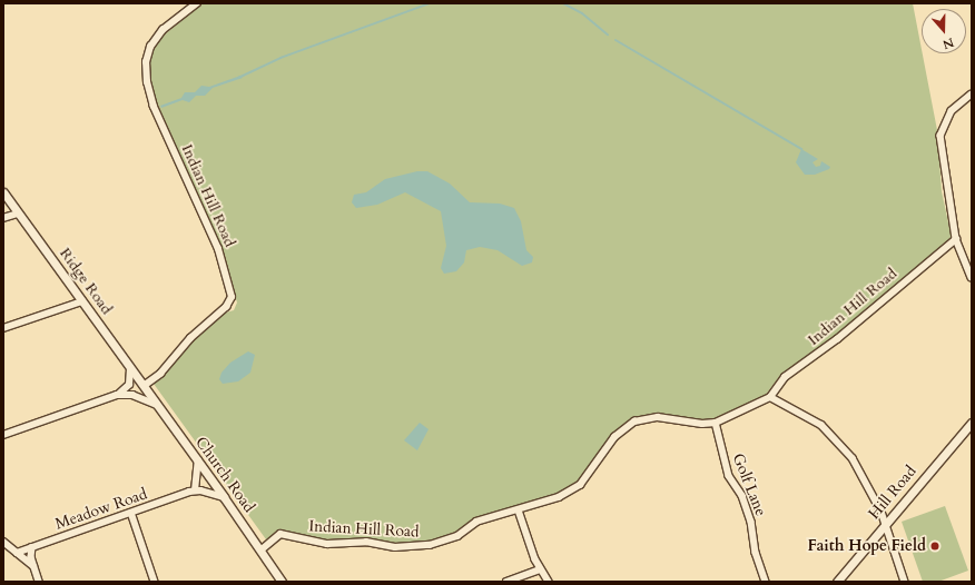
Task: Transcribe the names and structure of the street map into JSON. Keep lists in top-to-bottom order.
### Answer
{
  "streets": {
    "street": [
      "Indian Hill Road",
      "Ridge Road",
      "Church Road",
      "Golf Lane",
      "Hill Road",
      "Meadow Road"
    ]
  },
  "crossings": [
    ["Indian Hill Road", "Ridge Road"],
    ["Indian Hill Road", "Church Road"],
    ["Indian Hill Road", "Golf Lane"],
    ["Ridge Road", "Church Road"]
  ],
  "places": ["Faith Hope Field"],
  "north": "bottom"
}
